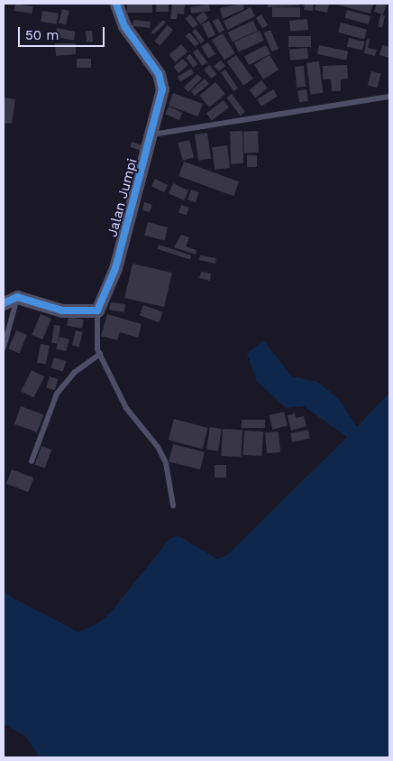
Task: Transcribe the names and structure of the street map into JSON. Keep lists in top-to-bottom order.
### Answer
{
  "streets": {
    "street": ["Jalan Jumpi"]
  },
  "scale_bar": "50 m"
}
